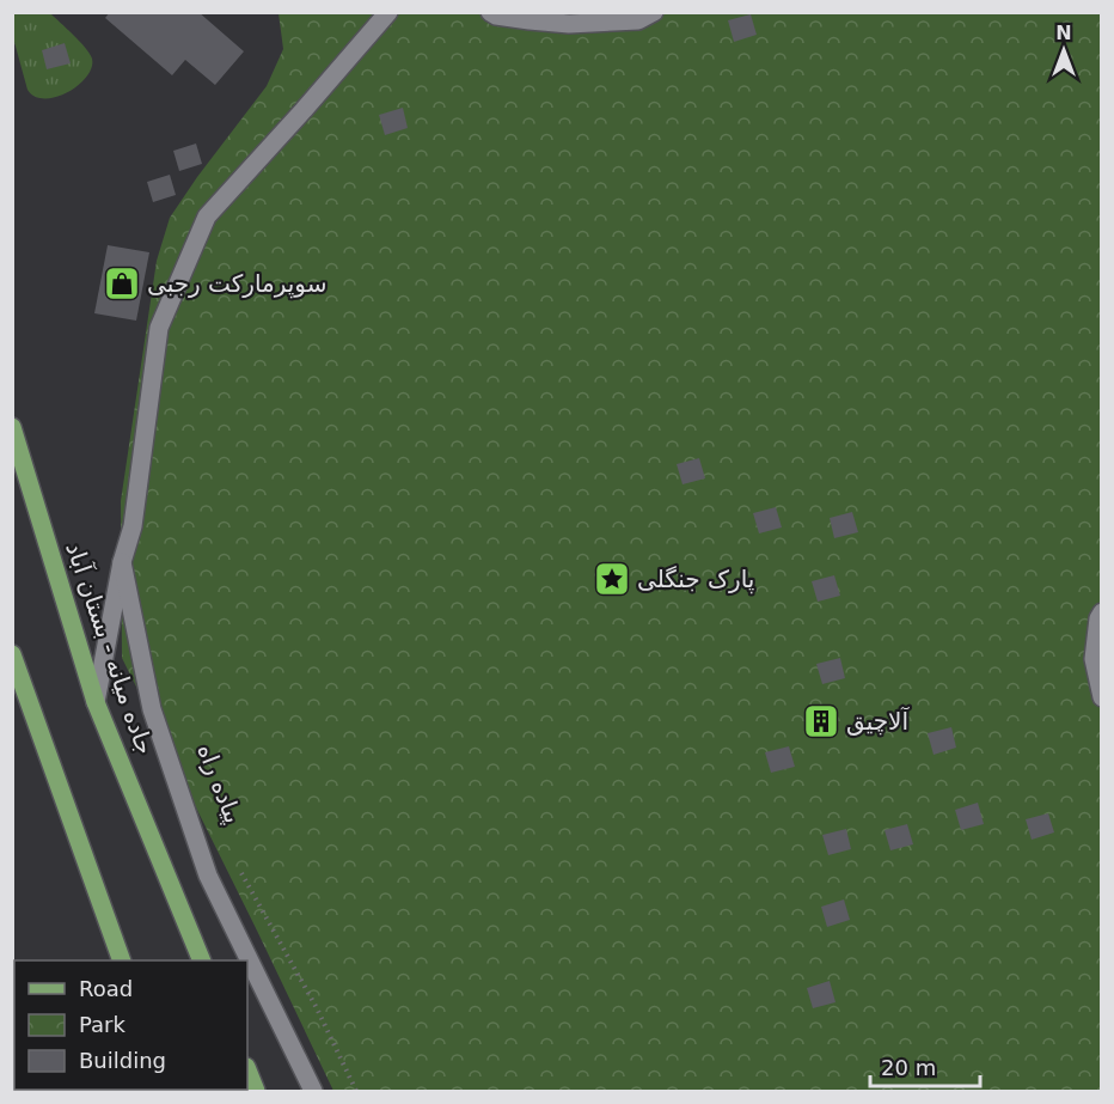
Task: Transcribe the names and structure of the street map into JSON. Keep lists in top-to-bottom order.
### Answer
{
  "streets": {
    "main road": ["جاده میانه - بستان آباد"]
  },
  "places": {
    "shop": ["سوپرمارکت رجبی"],
    "place": ["پارک جنگلی"],
    "building": ["آلاچیق"]
  },
  "legend": ["Road", "Park", "Building"],
  "scale_bar": "20 m",
  "north": "top"
}
